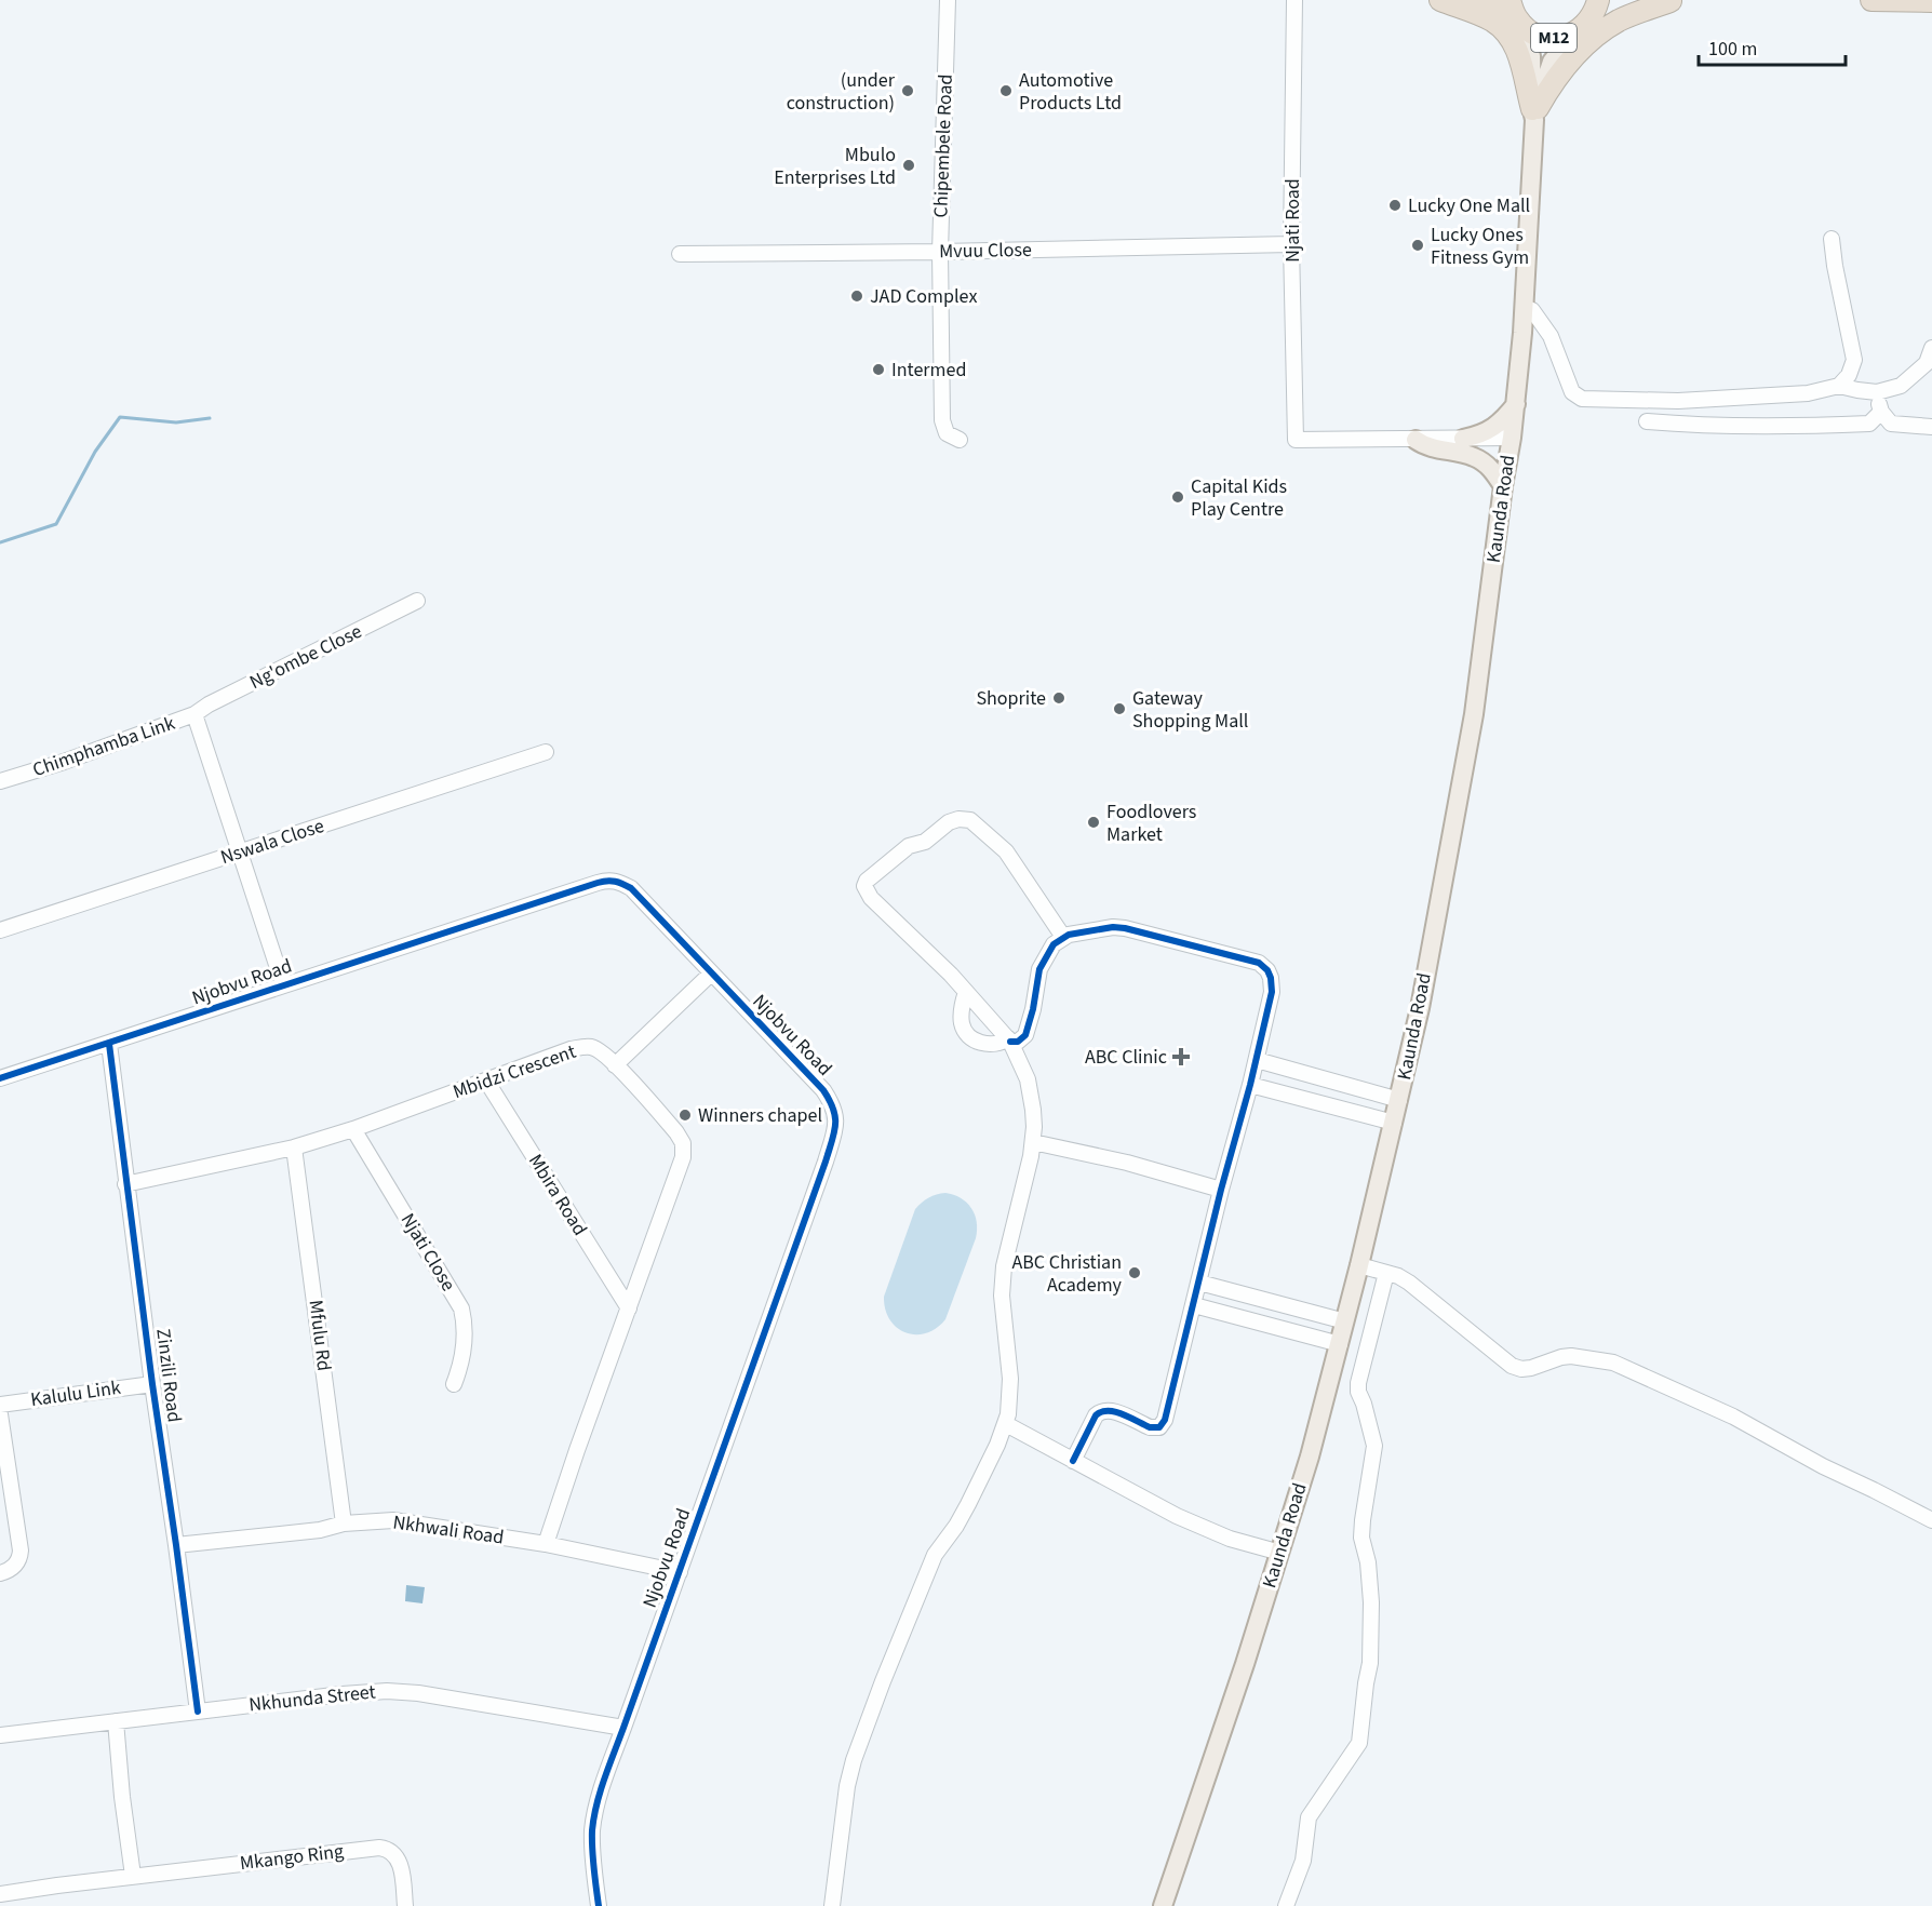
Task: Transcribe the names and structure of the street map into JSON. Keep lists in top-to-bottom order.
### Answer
{
  "streets": {
    "highway": ["M12"],
    "main road": ["Kaunda Road"],
    "street": [
      "Chipembele Road",
      "Njati Road",
      "Mvuu Close",
      "Ng'ombe Close",
      "Chimphamba Link",
      "Nswala Close",
      "Njobvu Road",
      "Mbidzi Crescent",
      "Mbira Road",
      "Njati Close",
      "Mfulu Rd",
      "Zinzili Road",
      "Kalulu Link",
      "Nkhwali Road",
      "Nkhunda Street",
      "Mkango Ring"
    ]
  },
  "crossings": [
    ["M12", "Kaunda Road"],
    ["Chipembele Road", "Mvuu Close"],
    ["Njati Road", "Mvuu Close"],
    ["Ng'ombe Close", "Chimphamba Link"],
    ["Chimphamba Link", "Nswala Close"],
    ["Chimphamba Link", "Njobvu Road"],
    ["Njobvu Road", "Zinzili Road"],
    ["Njobvu Road", "Nkhwali Road"],
    ["Njobvu Road", "Nkhunda Street"],
    ["Mbidzi Crescent", "Mbira Road"],
    ["Mbidzi Crescent", "Njati Close"],
    ["Mbidzi Crescent", "Mfulu Rd"],
    ["Mbidzi Crescent", "Zinzili Road"],
    ["Mbidzi Crescent", "Nkhwali Road"],
    ["Mfulu Rd", "Nkhwali Road"],
    ["Zinzili Road", "Kalulu Link"],
    ["Zinzili Road", "Nkhwali Road"],
    ["Zinzili Road", "Nkhunda Street"]
  ],
  "places": {
    "other": [
      "(under construction)",
      "Automotive Products Ltd",
      "Mbulo Enterprises Ltd",
      "Lucky One Mall",
      "Lucky Ones Fitness Gym",
      "JAD Complex",
      "Intermed",
      "Capital Kids Play Centre",
      "Shoprite",
      "Gateway Shopping Mall",
      "Foodlovers Market",
      "Winners chapel",
      "ABC Christian Academy"
    ],
    "health": ["ABC Clinic"]
  },
  "scale_bar": "100 m"
}
